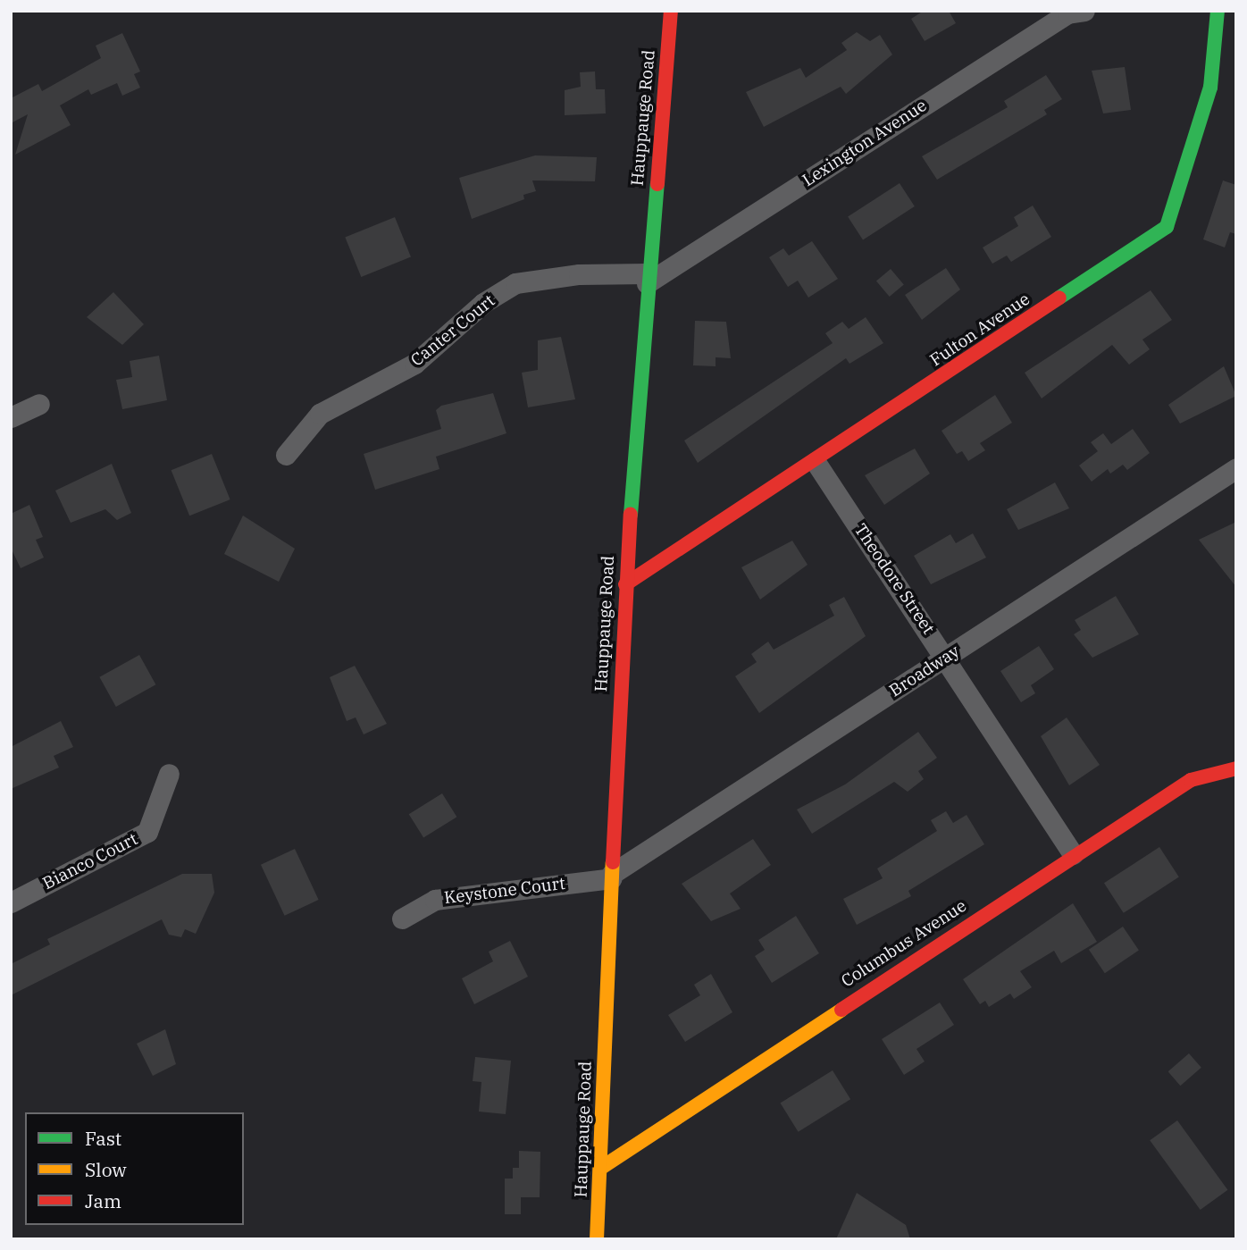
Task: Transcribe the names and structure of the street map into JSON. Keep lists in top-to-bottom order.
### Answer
{
  "streets": {
    "street": [
      "Hauppauge Road",
      "Lexington Avenue",
      "Fulton Avenue",
      "Canter Court",
      "Theodore Street",
      "Broadway",
      "Bianco Court",
      "Keystone Court",
      "Columbus Avenue"
    ]
  },
  "crossings": [
    ["Hauppauge Road", "Lexington Avenue"],
    ["Hauppauge Road", "Fulton Avenue"],
    ["Hauppauge Road", "Canter Court"],
    ["Hauppauge Road", "Broadway"],
    ["Hauppauge Road", "Keystone Court"],
    ["Hauppauge Road", "Columbus Avenue"],
    ["Lexington Avenue", "Canter Court"],
    ["Fulton Avenue", "Theodore Street"],
    ["Theodore Street", "Broadway"],
    ["Theodore Street", "Columbus Avenue"],
    ["Broadway", "Keystone Court"]
  ],
  "legend": ["Fast", "Slow", "Jam"]
}
